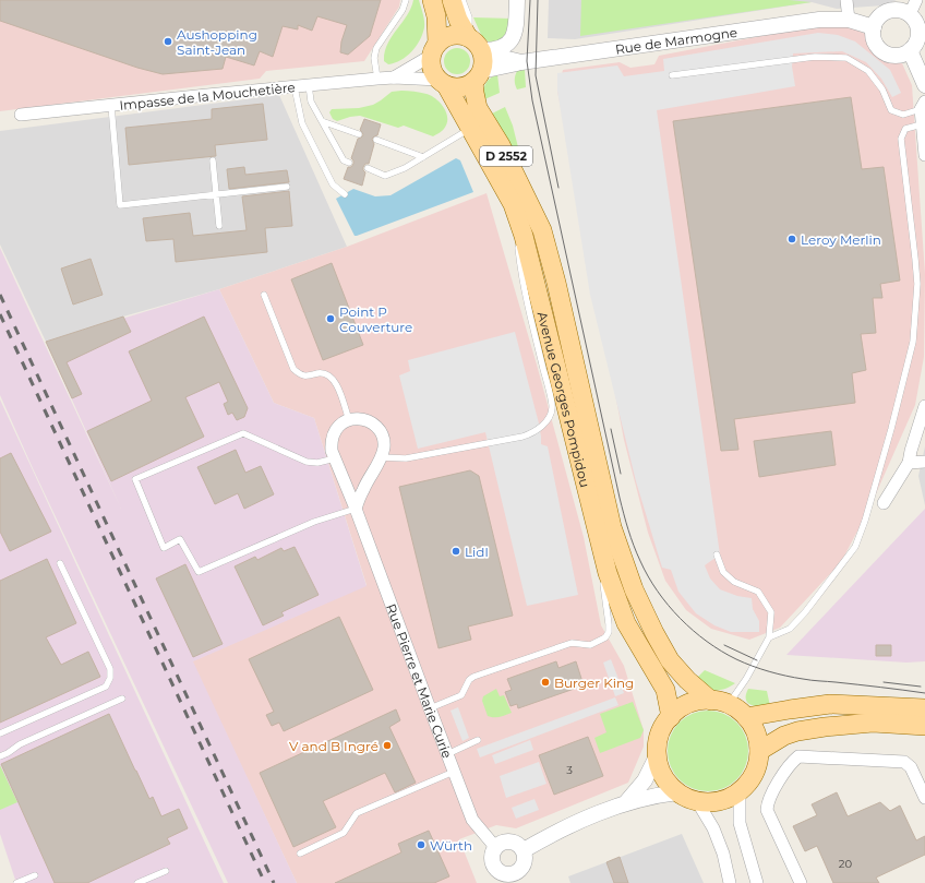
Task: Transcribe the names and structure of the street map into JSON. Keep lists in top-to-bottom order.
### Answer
{
  "streets": {
    "main road": ["D 2552", "Avenue Georges Pompidou"],
    "street": ["Rue de Marmogne", "Impasse de la Mouchetière", "Rue Pierre et Marie Curie"]
  },
  "crossings": [
    ["Rue de Marmogne", "Impasse de la Mouchetière"],
    ["Rue de Marmogne", "Avenue Georges Pompidou"],
    ["Impasse de la Mouchetière", "Avenue Georges Pompidou"]
  ],
  "places": [
    "Aushopping Saint-Jean",
    "Leroy Merlin",
    "Point P Couverture",
    "Lidl",
    "Burger King",
    "V and B Ingré",
    "Würth"
  ],
  "house_numbers": ["3", "20"]
}
